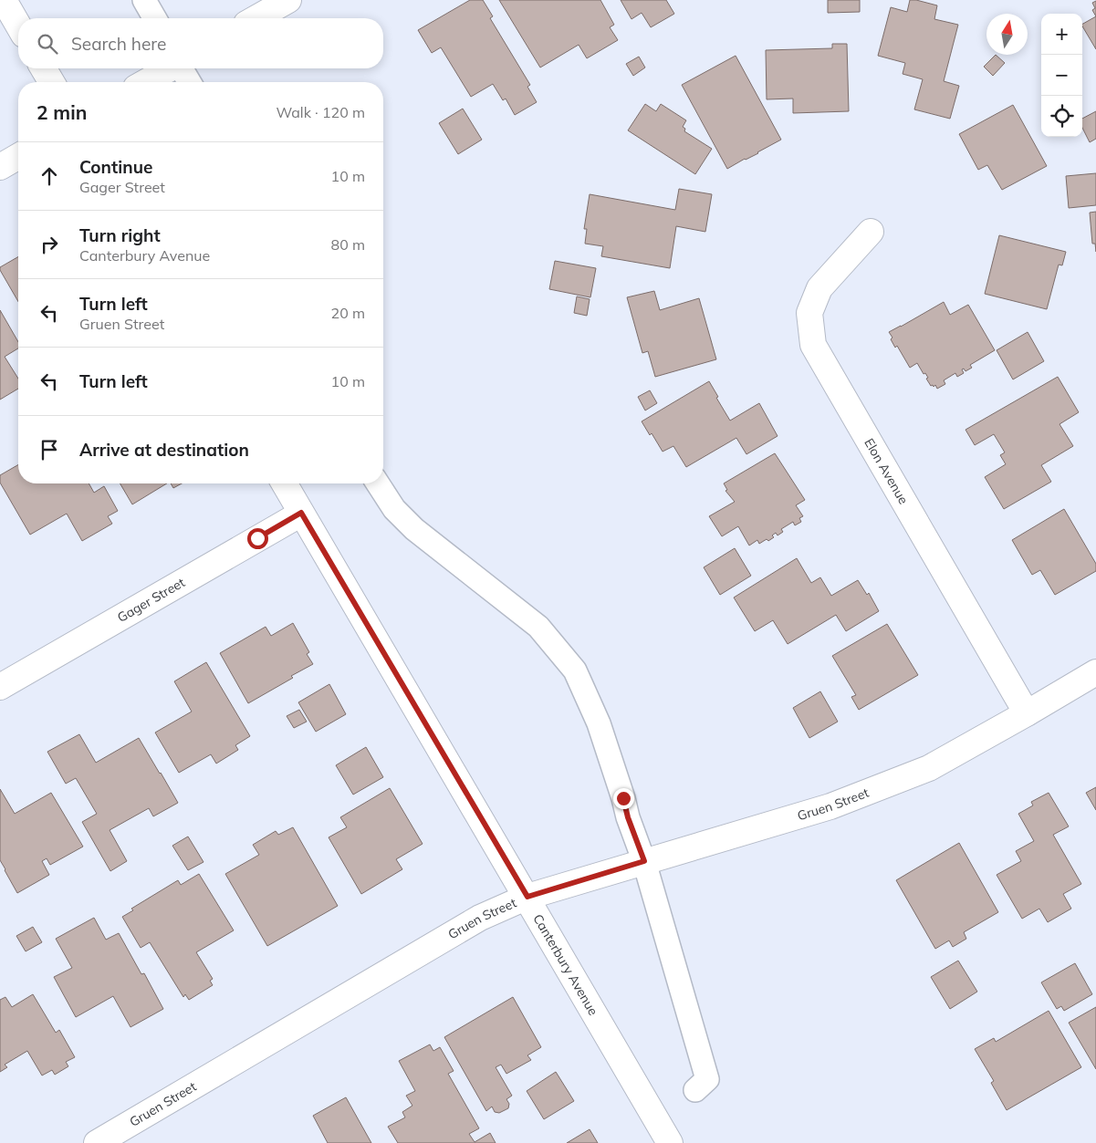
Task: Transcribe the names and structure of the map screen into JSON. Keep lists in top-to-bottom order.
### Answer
{
  "streets": {
    "street": [
      "Elon Avenue",
      "Gager Street",
      "Gruen Street",
      "Canterbury Avenue"
    ]
  },
  "crossings": [
    ["Elon Avenue", "Gruen Street"],
    ["Gager Street", "Canterbury Avenue"],
    ["Gruen Street", "Canterbury Avenue"]
  ],
  "north": "top",
  "page": {
    "map_buttons": ["+", "−"],
    "search": "Search here",
    "heading": ["2 min", "Walk · 120 m"],
    "list": [
      ["Continue", "Gager Street", "10 m"],
      ["Turn right", "Canterbury Avenue", "80 m"],
      ["Turn left", "Gruen Street", "20 m"],
      ["Turn left", "10 m"],
      "Arrive at destination"
    ]
  }
}
